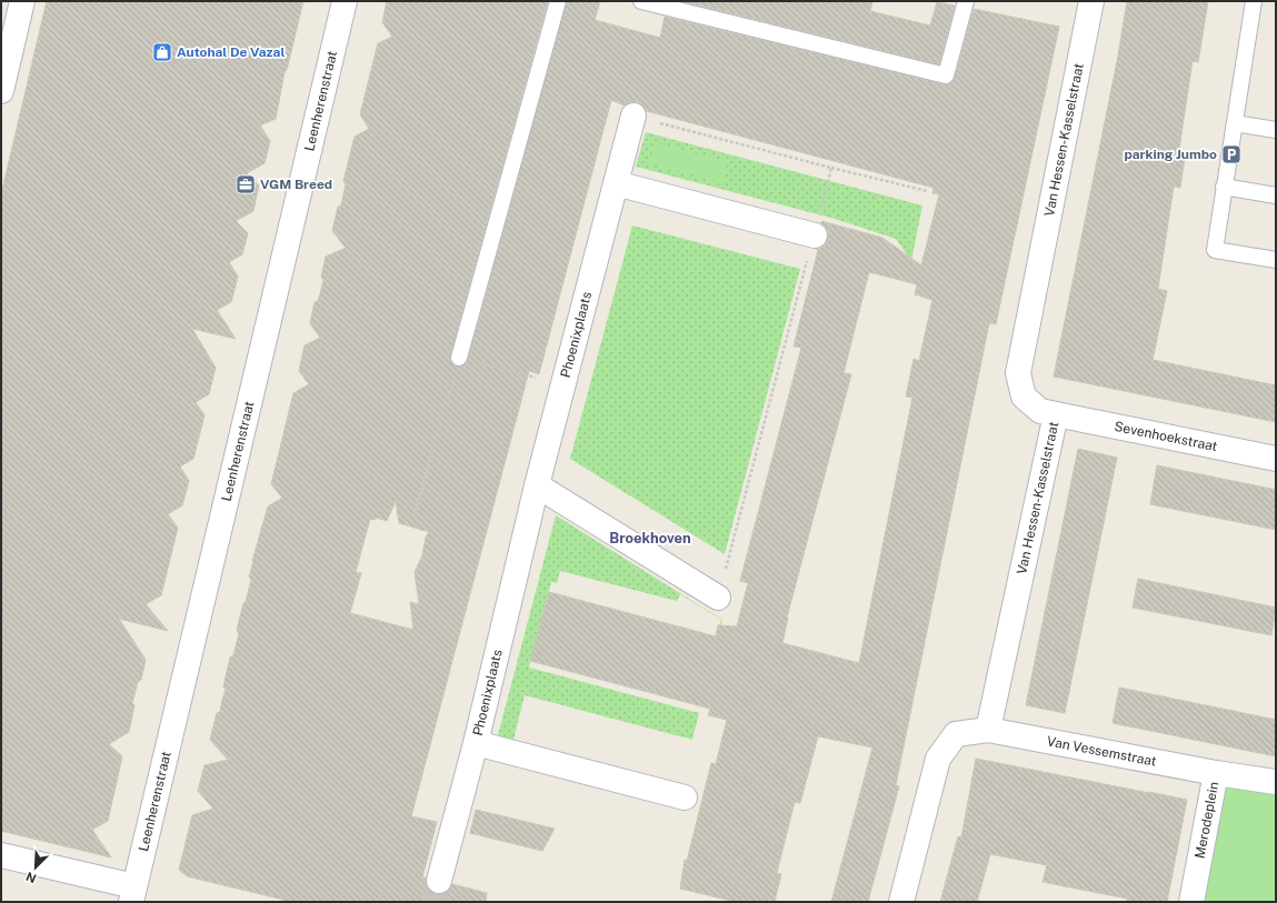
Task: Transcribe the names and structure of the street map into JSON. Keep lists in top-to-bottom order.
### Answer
{
  "streets": {
    "street": [
      "Leenherenstraat",
      "Van Hessen-Kasselstraat",
      "Phoenixplaats",
      "Sevenhoekstraat",
      "Van Vessemstraat",
      "Merodeplein"
    ]
  },
  "crossings": [
    ["Van Hessen-Kasselstraat", "Sevenhoekstraat"],
    ["Van Hessen-Kasselstraat", "Van Vessemstraat"],
    ["Van Vessemstraat", "Merodeplein"]
  ],
  "districts": ["Broekhoven"],
  "places": {
    "shop": ["Autohal De Vazal"],
    "parking": ["parking Jumbo"],
    "office": ["VGM Breed"]
  },
  "north": "bottom left"
}
